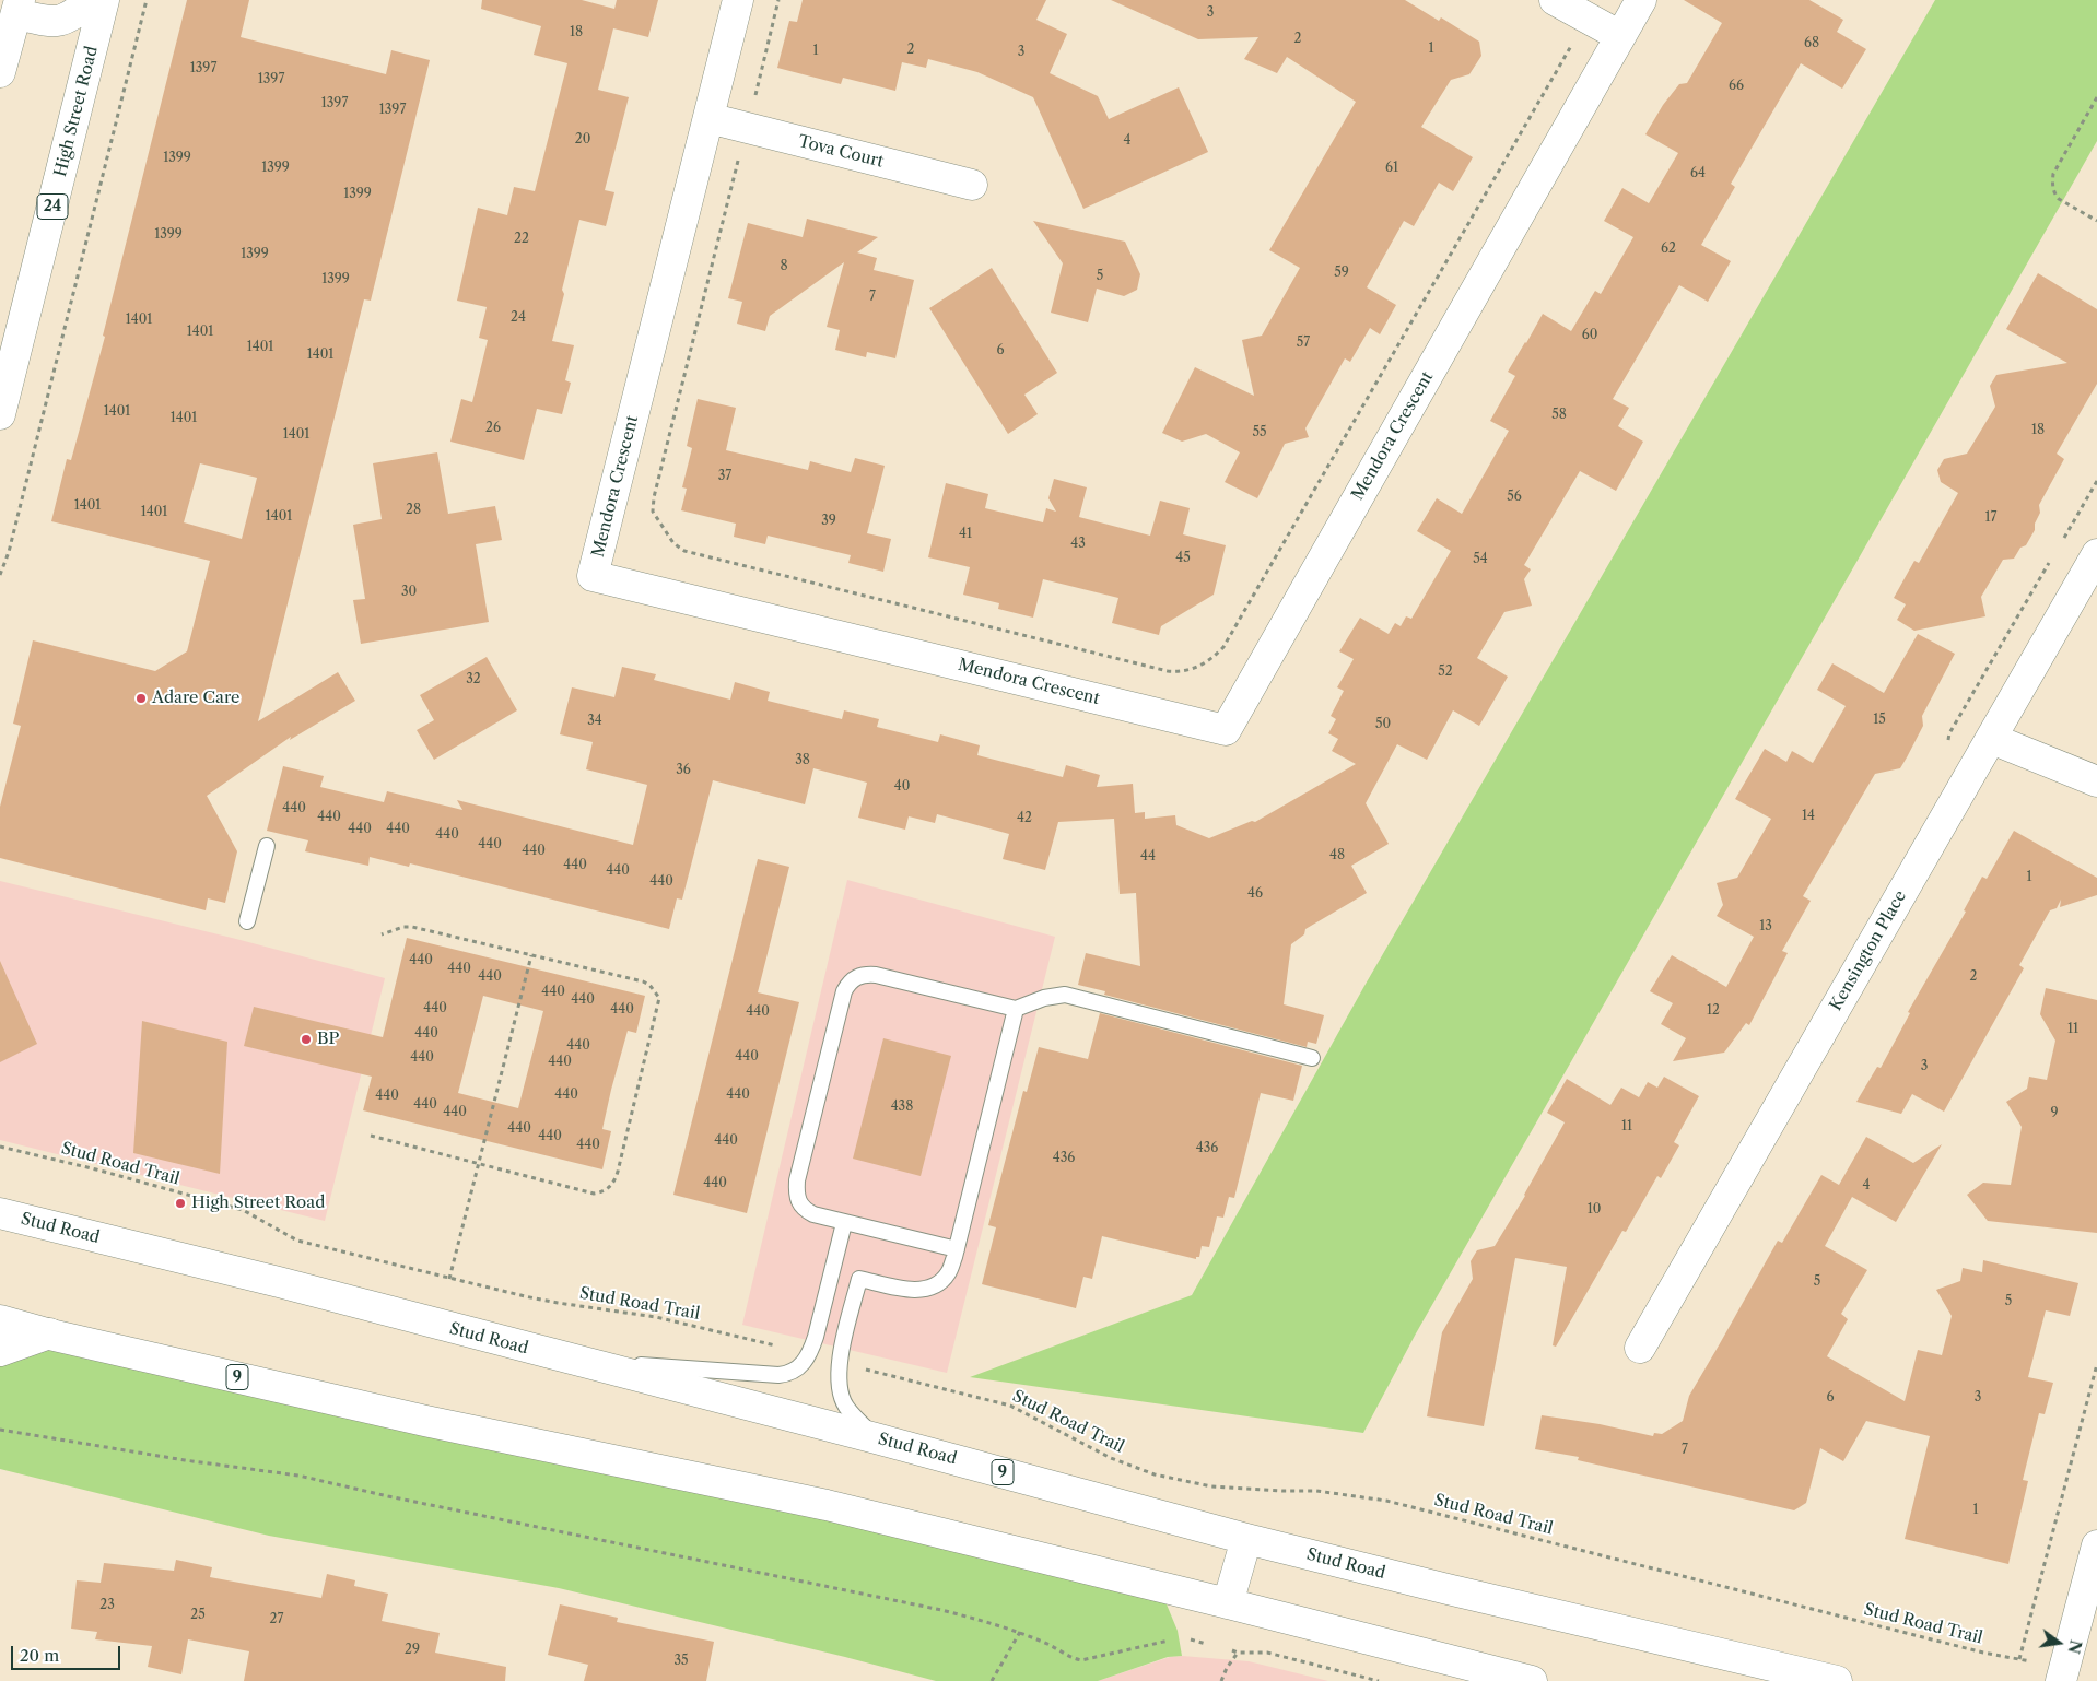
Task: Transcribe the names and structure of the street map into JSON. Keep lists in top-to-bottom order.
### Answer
{
  "streets": {
    "main road": [
      "High Street Road",
      "Tova Court",
      "24",
      "Mendora Crescent",
      "Kensington Place",
      "Stud Road",
      "9"
    ],
    "path": ["Stud Road Trail"]
  },
  "crossings": [
    ["Tova Court", "Mendora Crescent"]
  ],
  "places": ["Adare Care", "BP", "High Street Road"],
  "house_numbers": [
    "3",
    "18",
    "2",
    "68",
    "1",
    "2",
    "1",
    "3",
    "1397",
    "1397",
    "66",
    "1397",
    "1397",
    "20",
    "4",
    "1399",
    "1399",
    "61",
    "64",
    "1399",
    "1399",
    "22",
    "62",
    "1399",
    "8",
    "59",
    "5",
    "1399",
    "7",
    "24",
    "1401",
    "1401",
    "60",
    "57",
    "1401",
    "6",
    "1401",
    "1401",
    "58",
    "1401",
    "26",
    "18",
    "55",
    "1401",
    "37",
    "56",
    "1401",
    "28",
    "1401",
    "1401",
    "17",
    "39",
    "41",
    "43",
    "45",
    "54",
    "30",
    "52",
    "32",
    "15",
    "34",
    "50",
    "38",
    "36",
    "40",
    "440",
    "14",
    "440",
    "42",
    "440",
    "440",
    "440",
    "440",
    "440",
    "48",
    "44",
    "440",
    "440",
    "1",
    "440",
    "46",
    "13",
    "440",
    "440",
    "440",
    "2",
    "440",
    "440",
    "440",
    "440",
    "12",
    "440",
    "11",
    "440",
    "440",
    "440",
    "440",
    "440",
    "3",
    "440",
    "440",
    "440",
    "440",
    "438",
    "440",
    "9",
    "11",
    "440",
    "440",
    "440",
    "440",
    "436",
    "436",
    "440",
    "4",
    "10",
    "5",
    "5",
    "6",
    "3",
    "7",
    "1",
    "23",
    "25",
    "27",
    "29",
    "35"
  ],
  "scale_bar": "20 m",
  "north": "right"
}
